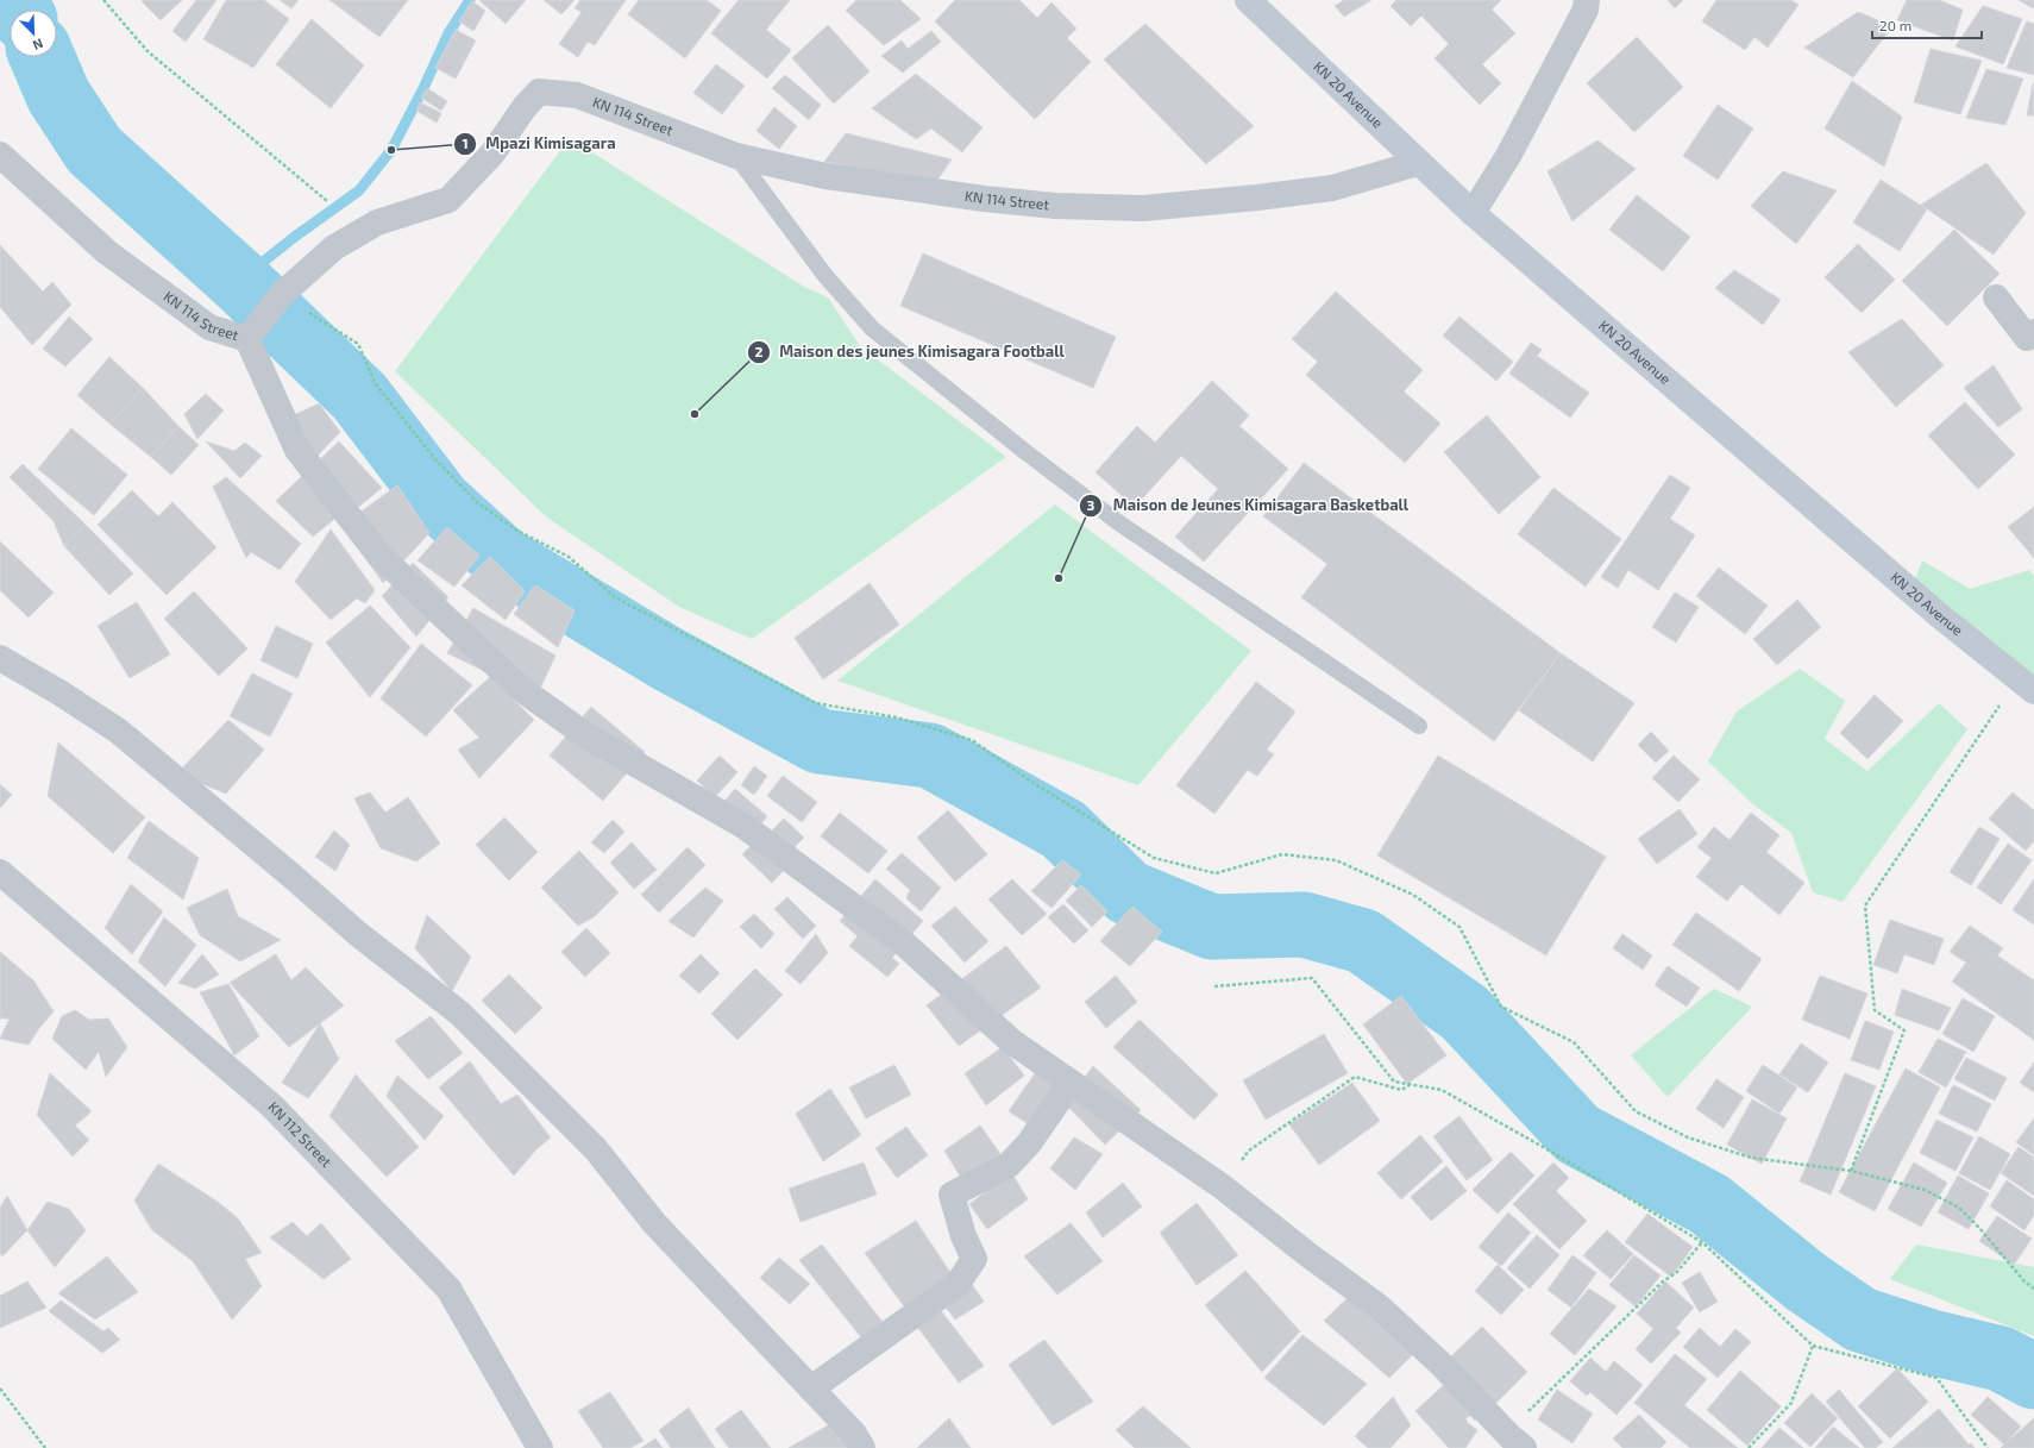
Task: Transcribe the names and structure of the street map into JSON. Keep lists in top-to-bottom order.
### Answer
{
  "streets": {
    "main road": ["KN 20 Avenue"],
    "street": ["KN 114 Street", "KN 112 Street"]
  },
  "crossings": [
    ["KN 20 Avenue", "KN 114 Street"]
  ],
  "places": ["Mpazi Kimisagara", "Maison des jeunes Kimisagara Football", "Maison de Jeunes Kimisagara Basketball"],
  "scale_bar": "20 m",
  "north": "bottom right"
}
